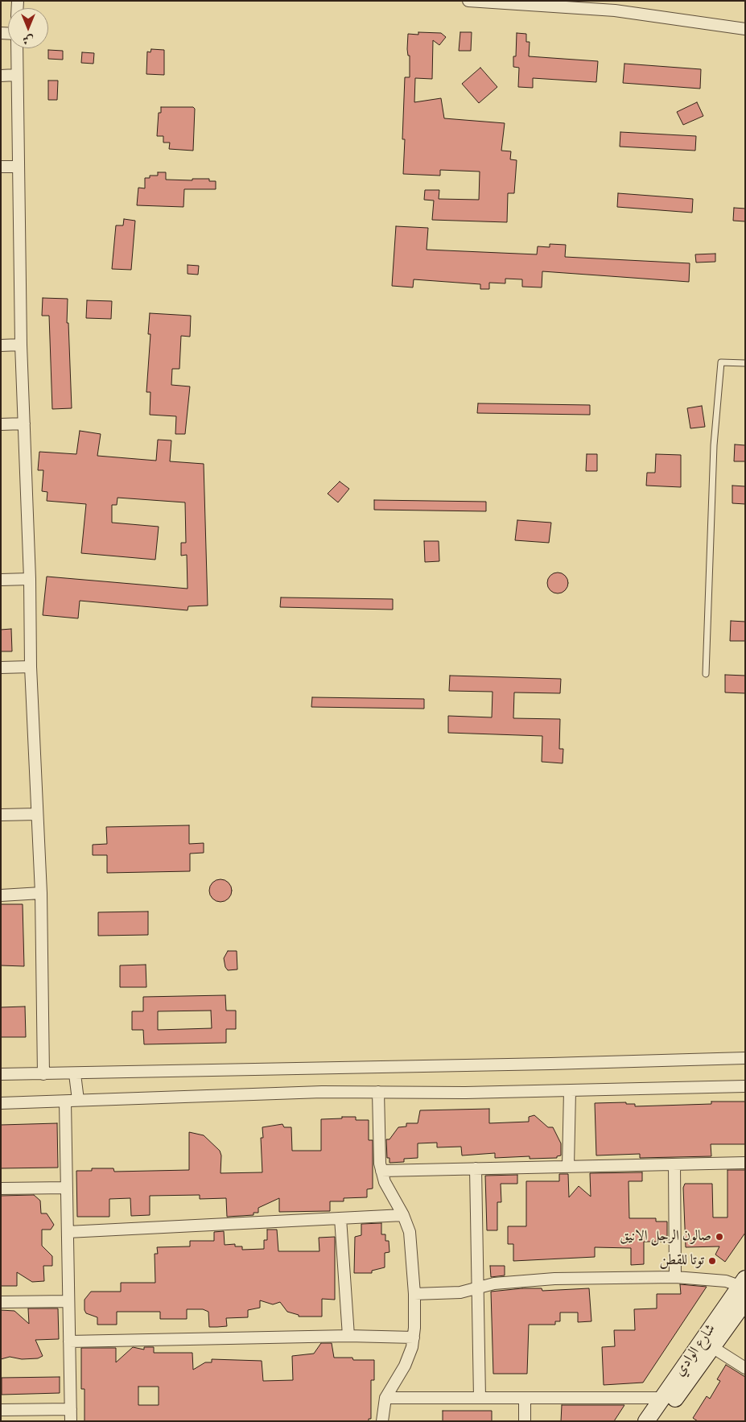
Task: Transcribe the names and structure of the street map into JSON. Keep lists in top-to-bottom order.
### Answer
{
  "streets": {
    "main road": ["شارع الوادي"]
  },
  "places": ["صالون الرجل الانيق", "توتا للقطن"],
  "north": "bottom"
}
